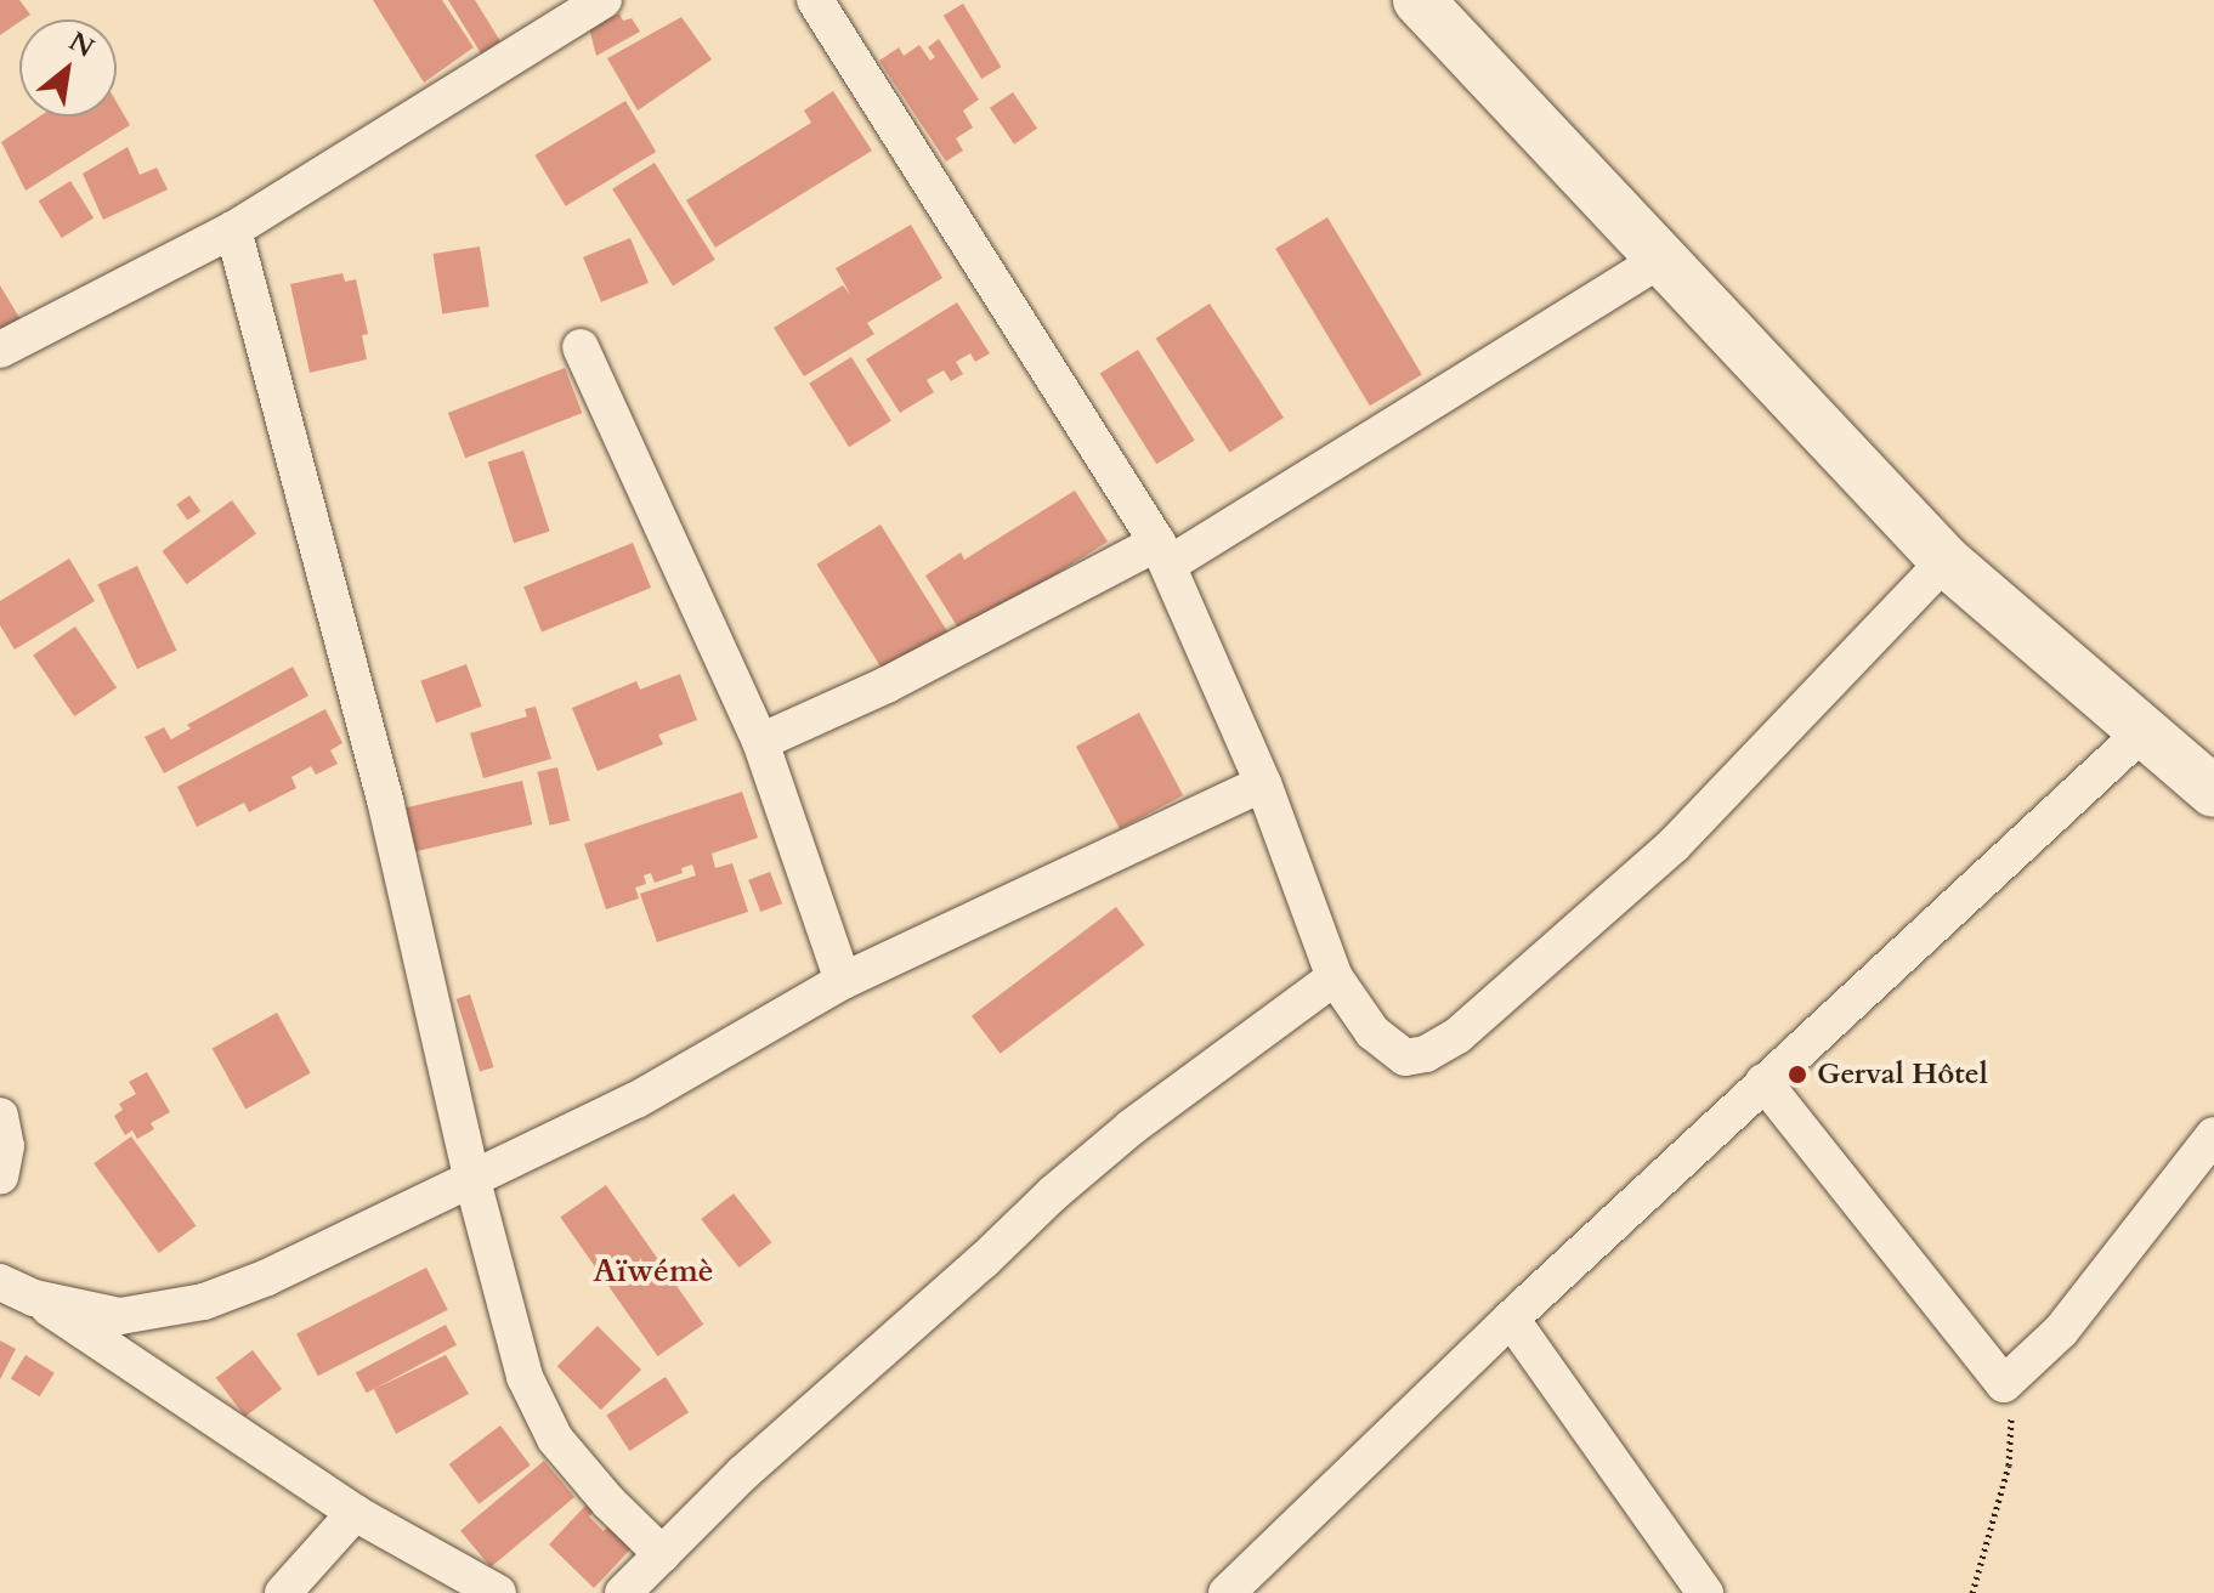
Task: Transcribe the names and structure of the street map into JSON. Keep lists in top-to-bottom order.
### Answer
{
  "districts": ["Aïwémè"],
  "places": ["Gerval Hôtel"],
  "north": "top right"
}
